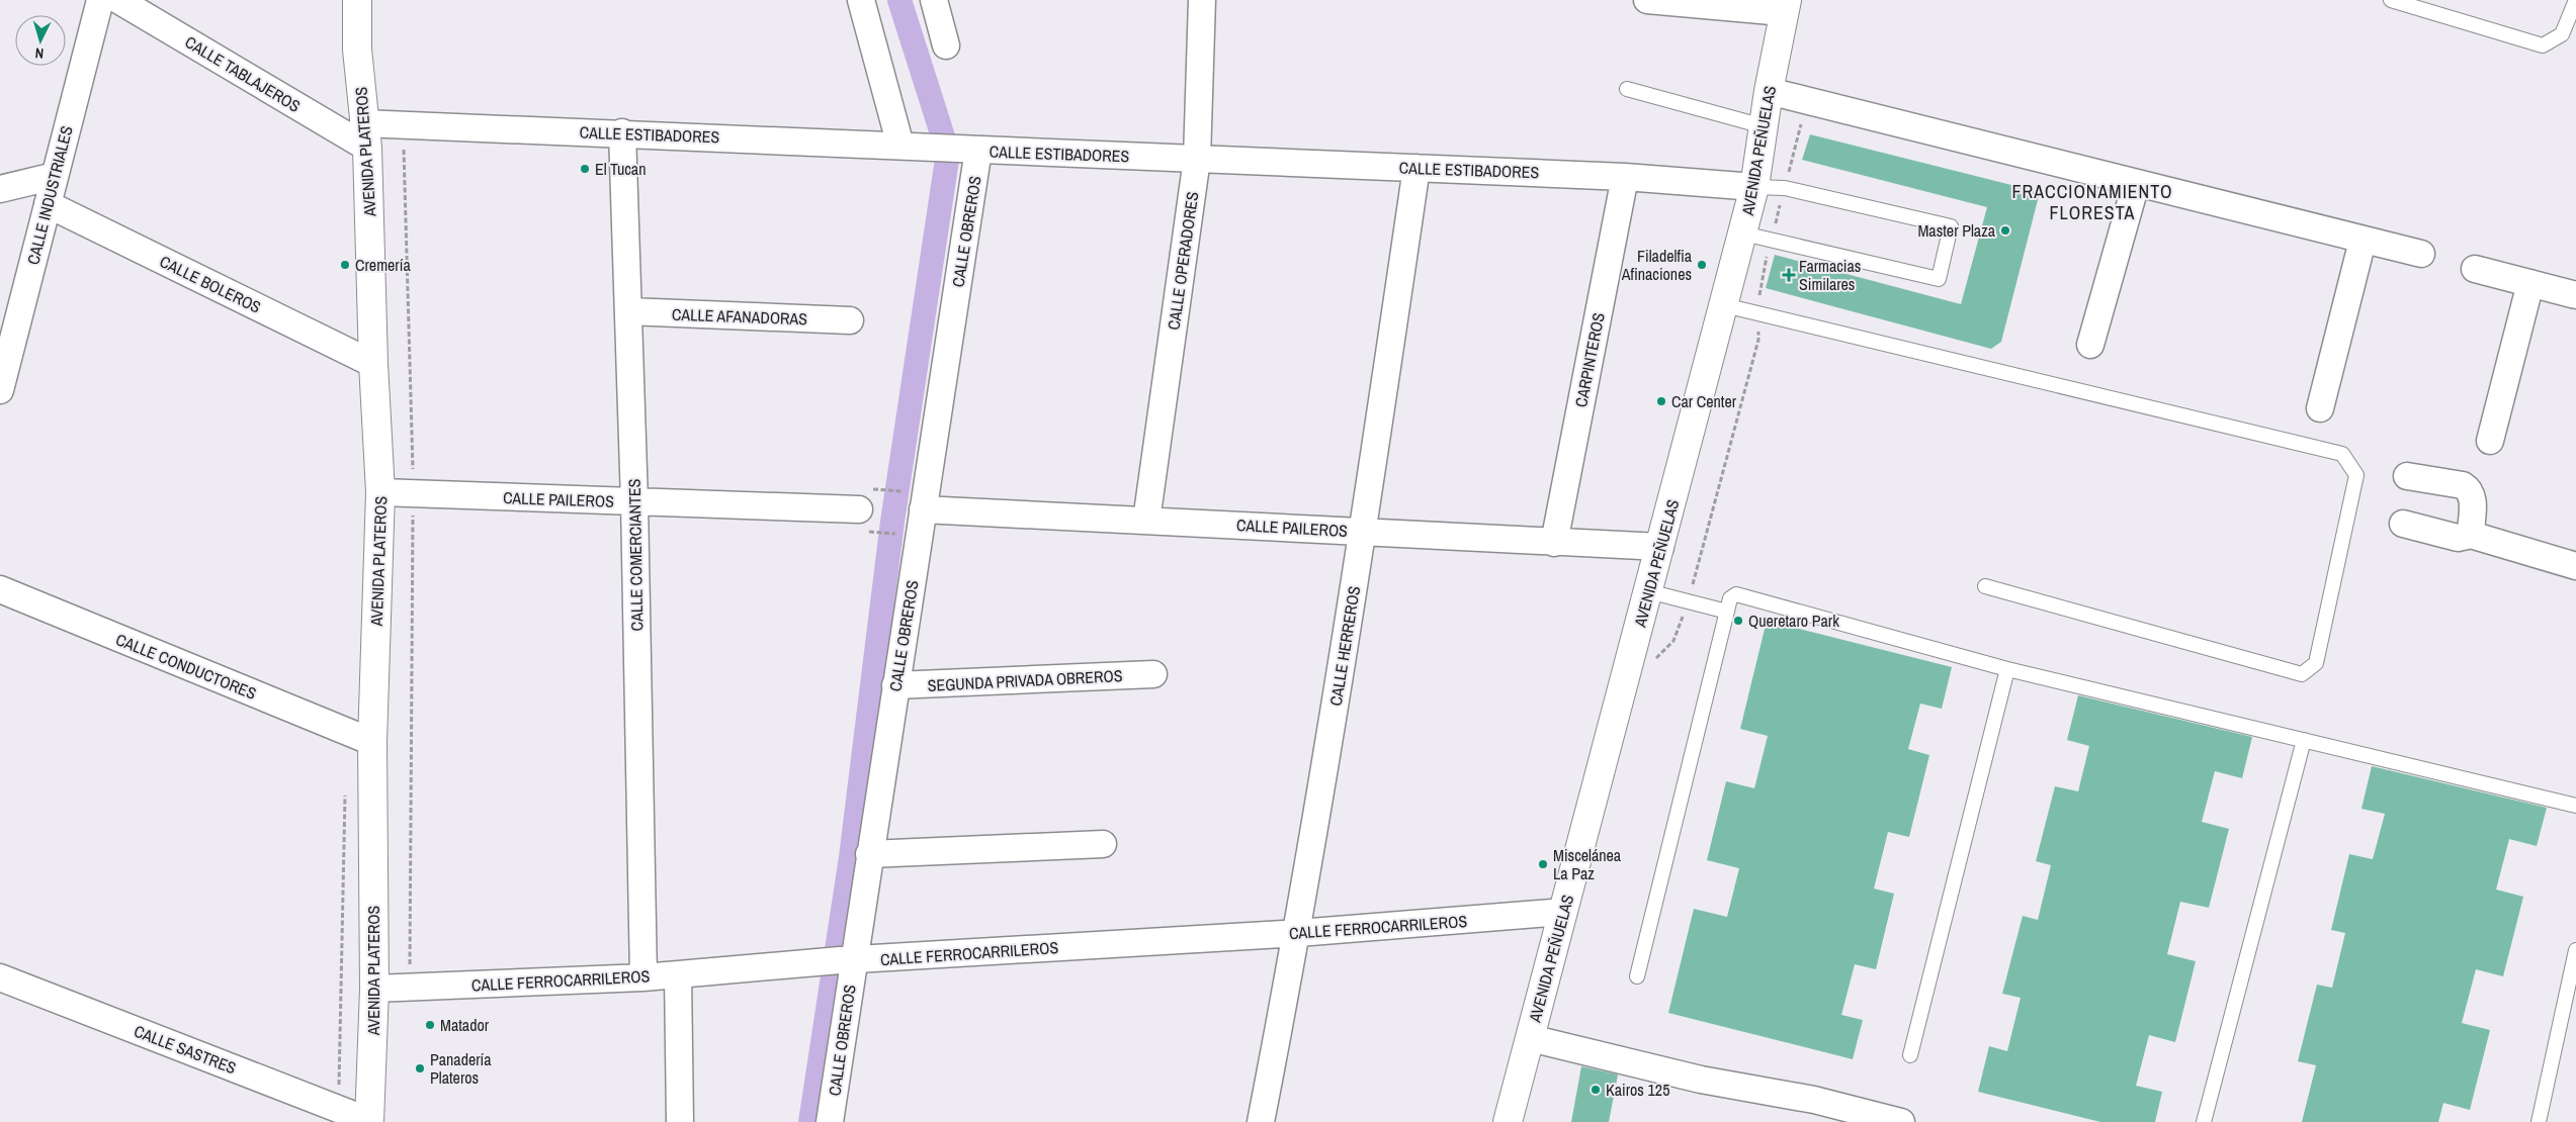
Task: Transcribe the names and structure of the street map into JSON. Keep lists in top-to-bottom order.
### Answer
{
  "streets": {
    "street": [
      "CALLE TABLAJEROS",
      "CALLE ESTIBADORES",
      "AVENIDA PEÑUELAS",
      "AVENIDA PLATEROS",
      "CALLE INDUSTRIALES",
      "CALLE OBREROS",
      "CALLE OPERADORES",
      "CALLE BOLEROS",
      "CALLE AFANADORAS",
      "CARPINTEROS",
      "CALLE PAILEROS",
      "CALLE COMERCIANTES",
      "CALLE HERREROS",
      "CALLE CONDUCTORES",
      "SEGUNDA PRIVADA OBREROS",
      "CALLE FERROCARRILEROS",
      "CALLE SASTRES"
    ]
  },
  "crossings": [
    ["CALLE TABLAJEROS", "CALLE ESTIBADORES"],
    ["CALLE TABLAJEROS", "AVENIDA PLATEROS"],
    ["CALLE ESTIBADORES", "AVENIDA PEÑUELAS"],
    ["CALLE ESTIBADORES", "AVENIDA PLATEROS"],
    ["CALLE ESTIBADORES", "CALLE OBREROS"],
    ["CALLE ESTIBADORES", "CALLE OPERADORES"],
    ["CALLE ESTIBADORES", "CARPINTEROS"],
    ["CALLE ESTIBADORES", "CALLE COMERCIANTES"],
    ["CALLE ESTIBADORES", "CALLE HERREROS"],
    ["AVENIDA PEÑUELAS", "CALLE PAILEROS"],
    ["AVENIDA PEÑUELAS", "CALLE FERROCARRILEROS"],
    ["AVENIDA PLATEROS", "CALLE BOLEROS"],
    ["AVENIDA PLATEROS", "CALLE PAILEROS"],
    ["AVENIDA PLATEROS", "CALLE CONDUCTORES"],
    ["AVENIDA PLATEROS", "CALLE FERROCARRILEROS"],
    ["AVENIDA PLATEROS", "CALLE SASTRES"],
    ["CALLE INDUSTRIALES", "CALLE BOLEROS"],
    ["CALLE OBREROS", "CALLE PAILEROS"],
    ["CALLE OBREROS", "SEGUNDA PRIVADA OBREROS"],
    ["CALLE OBREROS", "CALLE FERROCARRILEROS"],
    ["CALLE OPERADORES", "CALLE PAILEROS"],
    ["CALLE AFANADORAS", "CALLE COMERCIANTES"],
    ["CARPINTEROS", "CALLE PAILEROS"],
    ["CALLE PAILEROS", "CALLE COMERCIANTES"],
    ["CALLE PAILEROS", "CALLE HERREROS"],
    ["CALLE COMERCIANTES", "CALLE FERROCARRILEROS"],
    ["CALLE HERREROS", "CALLE FERROCARRILEROS"]
  ],
  "districts": ["FRACCIONAMIENTO FLORESTA"],
  "places": {
    "other": [
      "El Tucan",
      "Master Plaza",
      "Cremería",
      "Filadelfia Afinaciones",
      "Car Center",
      "Queretaro Park",
      "Miscelánea La Paz",
      "Matador",
      "Panadería Plateros",
      "Kairos 125"
    ],
    "health": ["Farmacias Similares"]
  },
  "north": "bottom"
}
